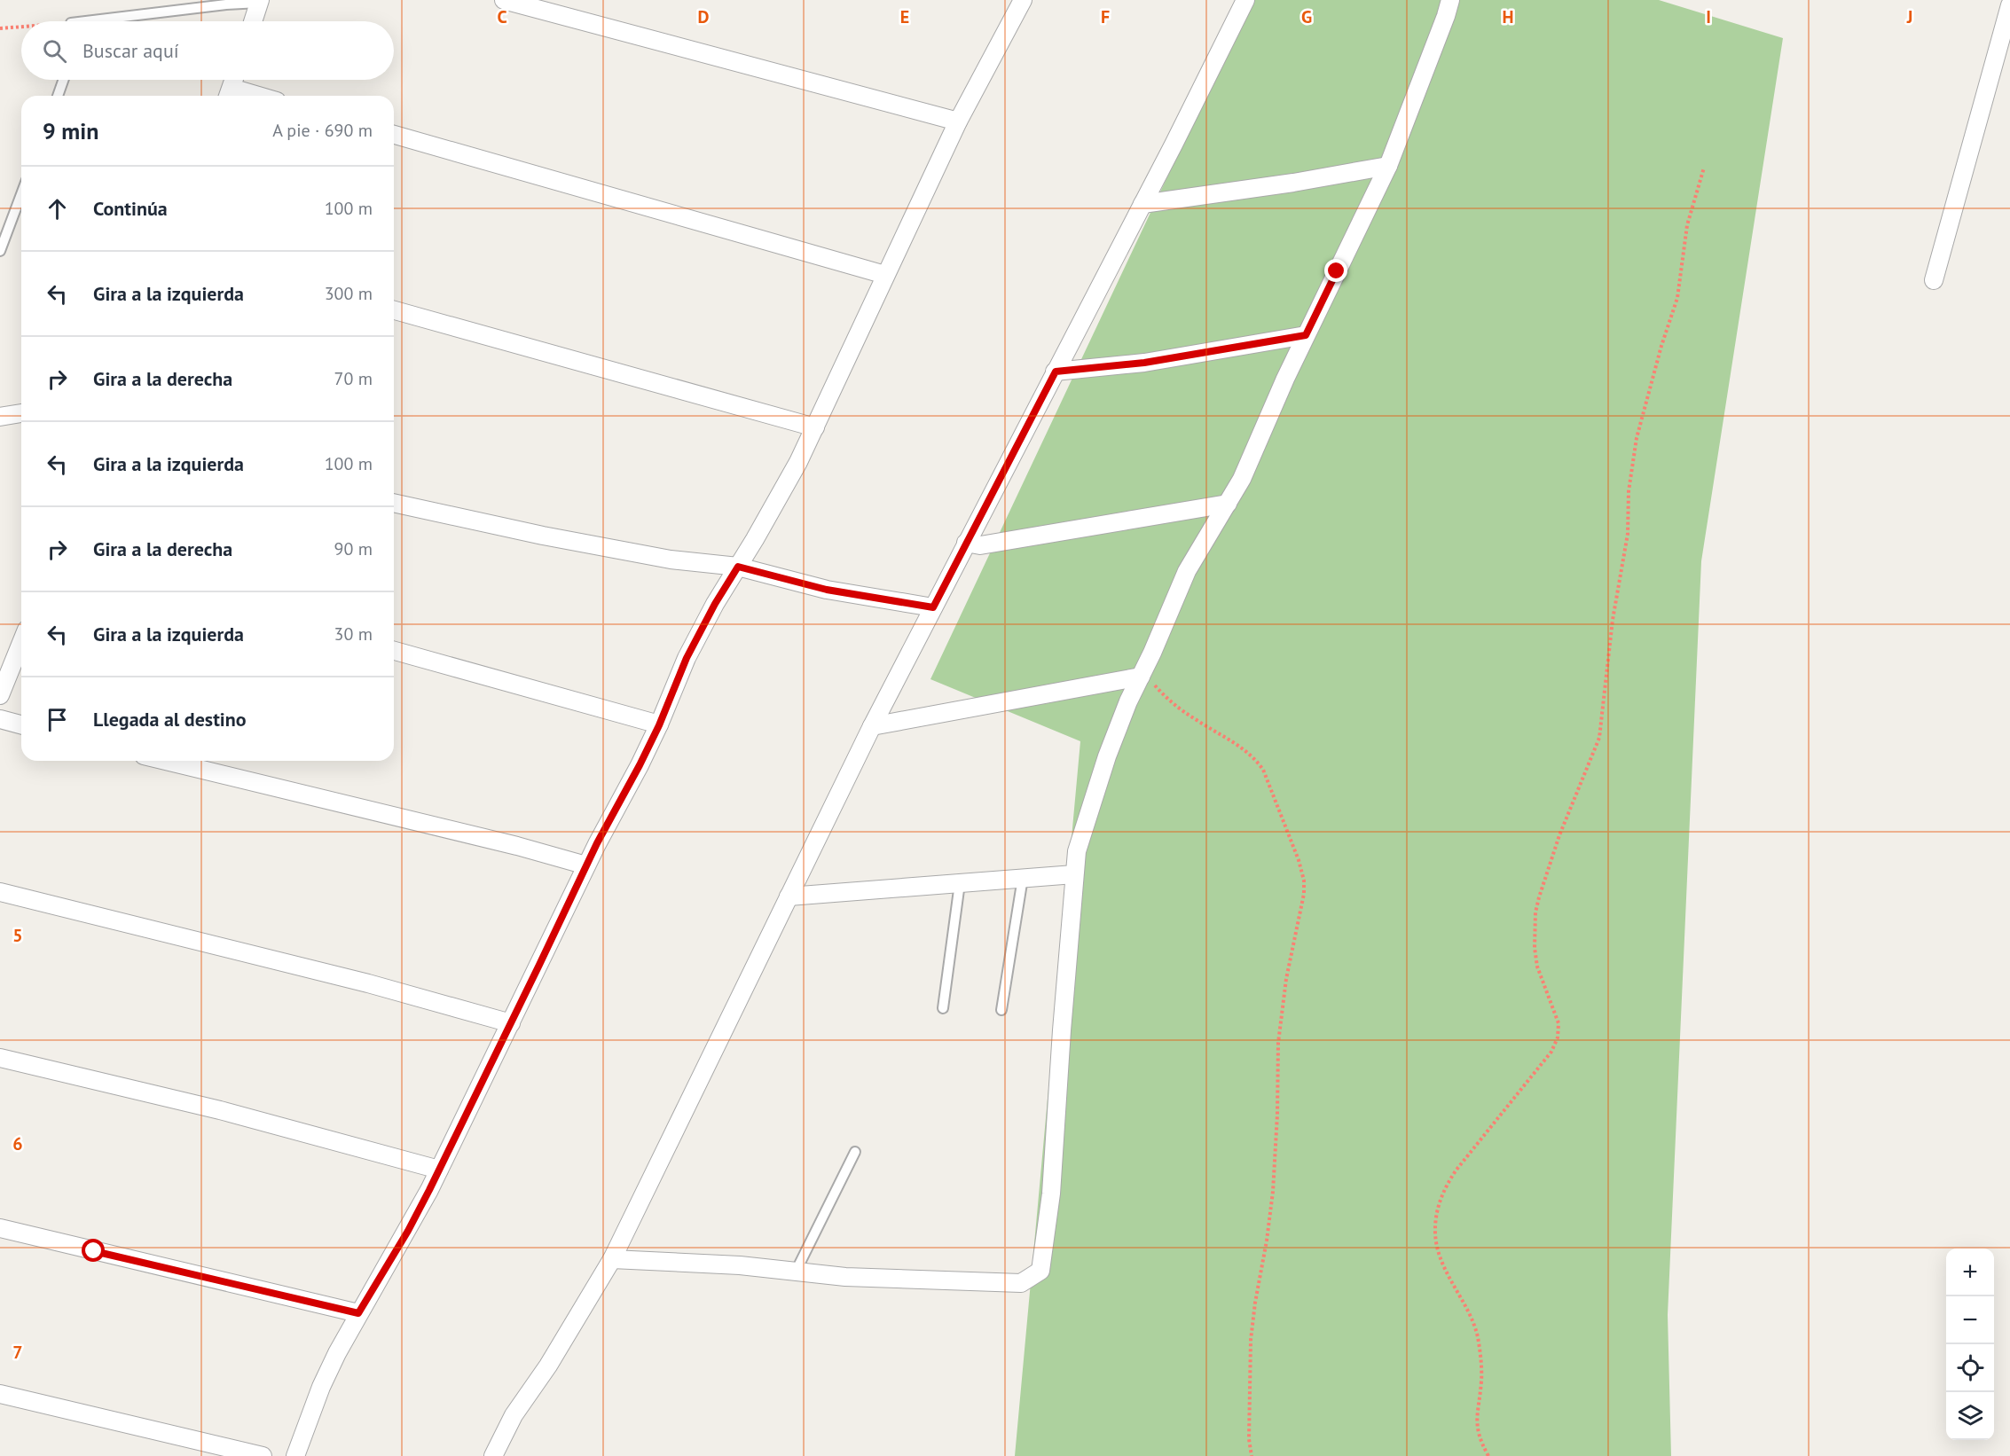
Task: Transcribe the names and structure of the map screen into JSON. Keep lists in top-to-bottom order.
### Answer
{
  "page": {
    "search": "Buscar aquí",
    "heading": ["9 min", "A pie · 690 m"],
    "list": [
      ["Continúa", "100 m"],
      ["Gira a la izquierda", "300 m"],
      ["Gira a la derecha", "70 m"],
      ["Gira a la izquierda", "100 m"],
      ["Gira a la derecha", "90 m"],
      ["Gira a la izquierda", "30 m"],
      "Llegada al destino"
    ],
    "map_buttons": ["+", "−"]
  },
  "grid": {
    "columns": [
      "C",
      "D",
      "E",
      "F",
      "G",
      "H",
      "I",
      "J"
    ],
    "rows": ["5", "6", "7"]
  }
}
